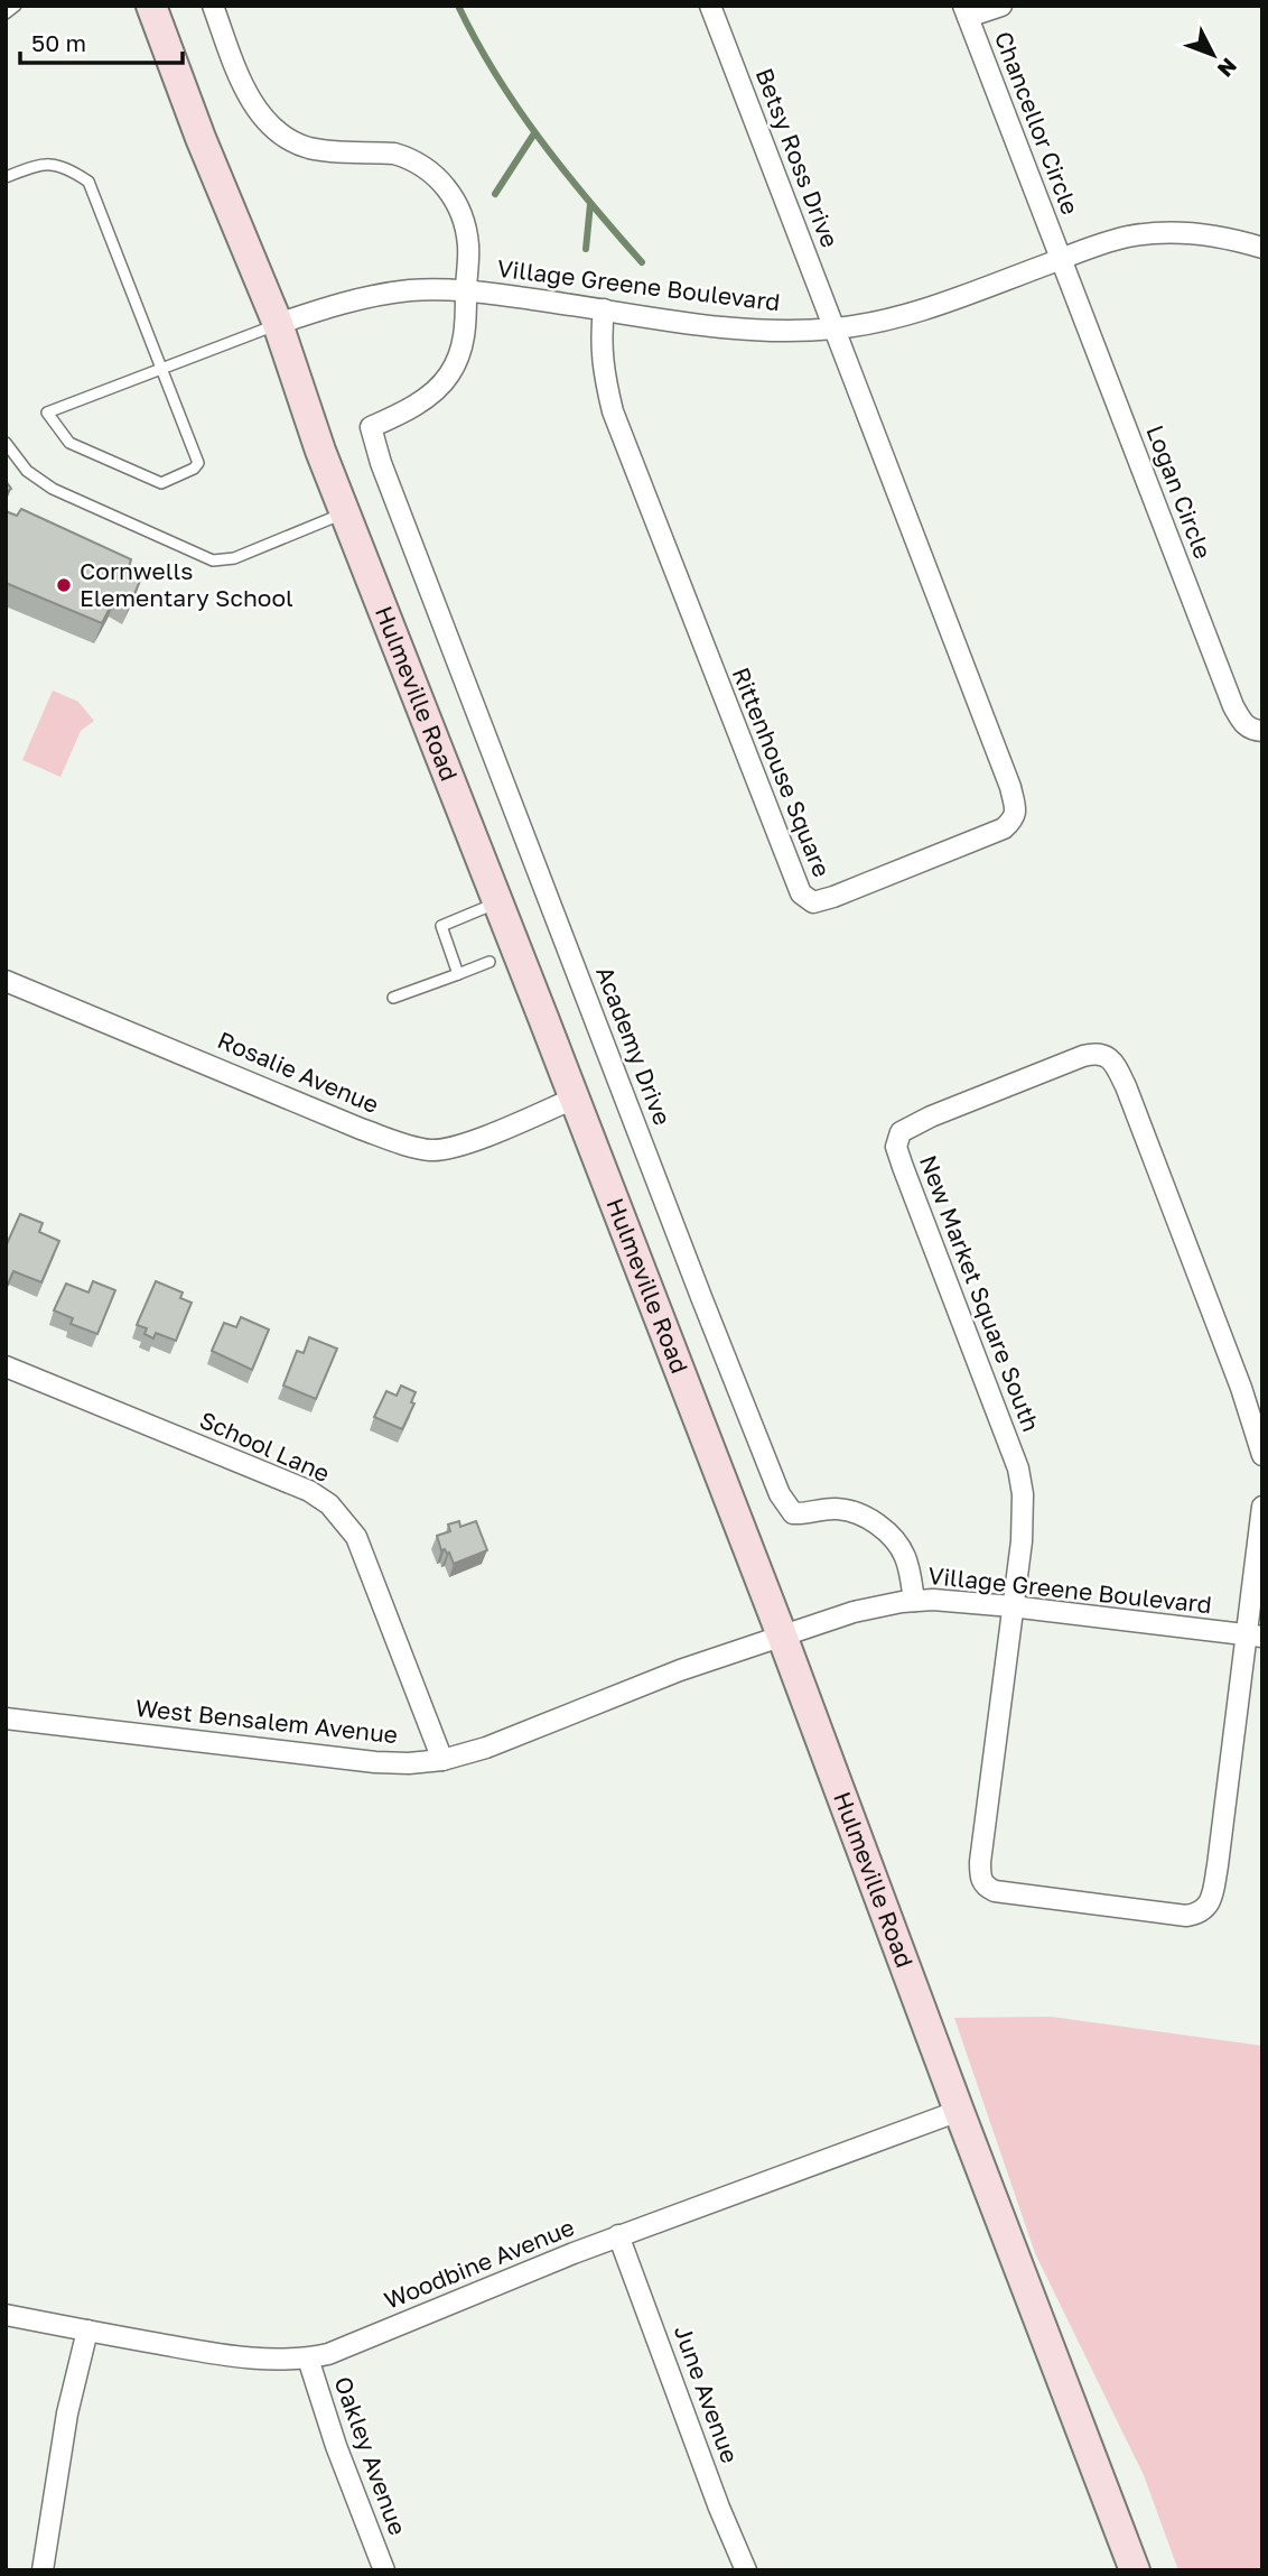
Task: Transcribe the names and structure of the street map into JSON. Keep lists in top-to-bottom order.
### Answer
{
  "streets": {
    "main road": ["Hulmeville Road"],
    "street": [
      "Chancellor Circle",
      "Betsy Ross Drive",
      "Village Greene Boulevard",
      "Logan Circle",
      "Rittenhouse Square",
      "Academy Drive",
      "Rosalie Avenue",
      "New Market Square South",
      "School Lane",
      "West Bensalem Avenue",
      "Woodbine Avenue",
      "June Avenue",
      "Oakley Avenue"
    ]
  },
  "crossings": [
    ["Chancellor Circle", "Village Greene Boulevard"],
    ["Chancellor Circle", "Logan Circle"],
    ["Betsy Ross Drive", "Village Greene Boulevard"],
    ["Betsy Ross Drive", "Rittenhouse Square"],
    ["Village Greene Boulevard", "Logan Circle"],
    ["Village Greene Boulevard", "Hulmeville Road"],
    ["Village Greene Boulevard", "Rittenhouse Square"],
    ["Village Greene Boulevard", "Academy Drive"],
    ["Village Greene Boulevard", "New Market Square South"],
    ["Village Greene Boulevard", "West Bensalem Avenue"],
    ["Hulmeville Road", "Rosalie Avenue"],
    ["Hulmeville Road", "West Bensalem Avenue"],
    ["Hulmeville Road", "Woodbine Avenue"],
    ["School Lane", "West Bensalem Avenue"],
    ["Woodbine Avenue", "June Avenue"],
    ["Woodbine Avenue", "Oakley Avenue"]
  ],
  "places": ["Cornwells Elementary School"],
  "scale_bar": "50 m",
  "north": "bottom right"
}
